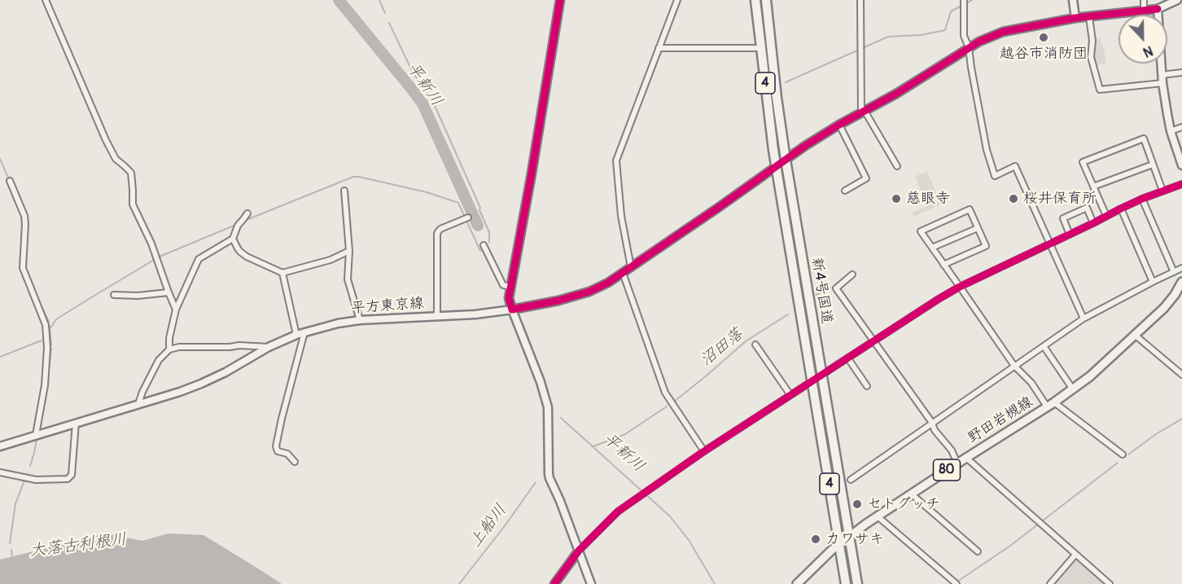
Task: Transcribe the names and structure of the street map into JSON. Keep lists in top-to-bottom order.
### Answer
{
  "streets": {
    "highway": ["4", "新4号国道"],
    "main road": ["野田岩槻線", "80"],
    "street": ["平方東京線"]
  },
  "crossings": [
    ["新4号国道", "平方東京線"],
    ["新4号国道", "野田岩槻線"]
  ],
  "water": [
    "平新川",
    "沼田落",
    "上船川",
    "大落古利根川"
  ],
  "places": [
    "越谷市消防団",
    "慈眼寺",
    "桜井保育所",
    "セトグッチ",
    "カワサキ"
  ],
  "north": "bottom"
}
